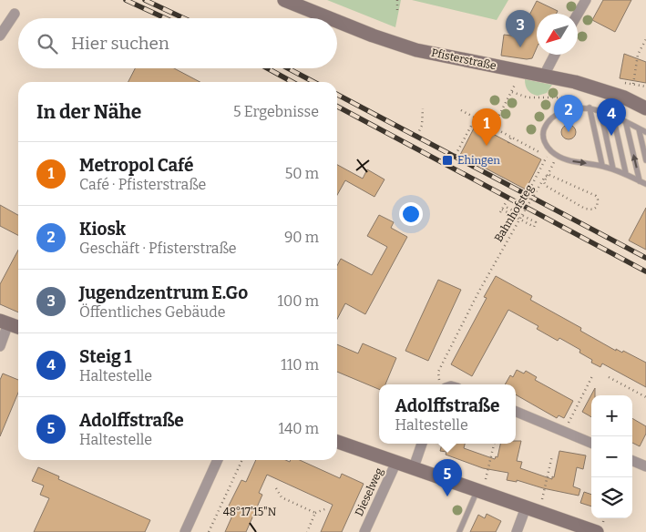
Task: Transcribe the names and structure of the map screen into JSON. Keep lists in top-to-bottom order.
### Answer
{
  "streets": {
    "street": ["Pfisterstraße", "Dieselweg"],
    "path": ["Bahnhofsteg"]
  },
  "places": {
    "transit": ["Ehingen"]
  },
  "north": "bottom left",
  "page": {
    "pins": [
      "3",
      "2",
      "4",
      "1",
      "5"
    ],
    "search": "Hier suchen",
    "heading": ["In der Nähe", "5 Ergebnisse"],
    "list": [
      {
        "mark": "1",
        "name": "Metropol Café",
        "note": "Café · Pfisterstraße",
        "value": "50 m"
      },
      {
        "mark": "2",
        "name": "Kiosk",
        "note": "Geschäft · Pfisterstraße",
        "value": "90 m"
      },
      {
        "mark": "3",
        "name": "Jugendzentrum E.Go",
        "note": "Öffentliches Gebäude",
        "value": "100 m"
      },
      {
        "mark": "4",
        "name": "Steig 1",
        "note": "Haltestelle",
        "value": "110 m"
      },
      {
        "mark": "5",
        "name": "Adolffstraße",
        "note": "Haltestelle",
        "value": "140 m"
      }
    ],
    "popup": ["Adolffstraße", "Haltestelle"],
    "map_buttons": ["+", "−"]
  },
  "coordinates": ["48°17'15\"N"]
}
